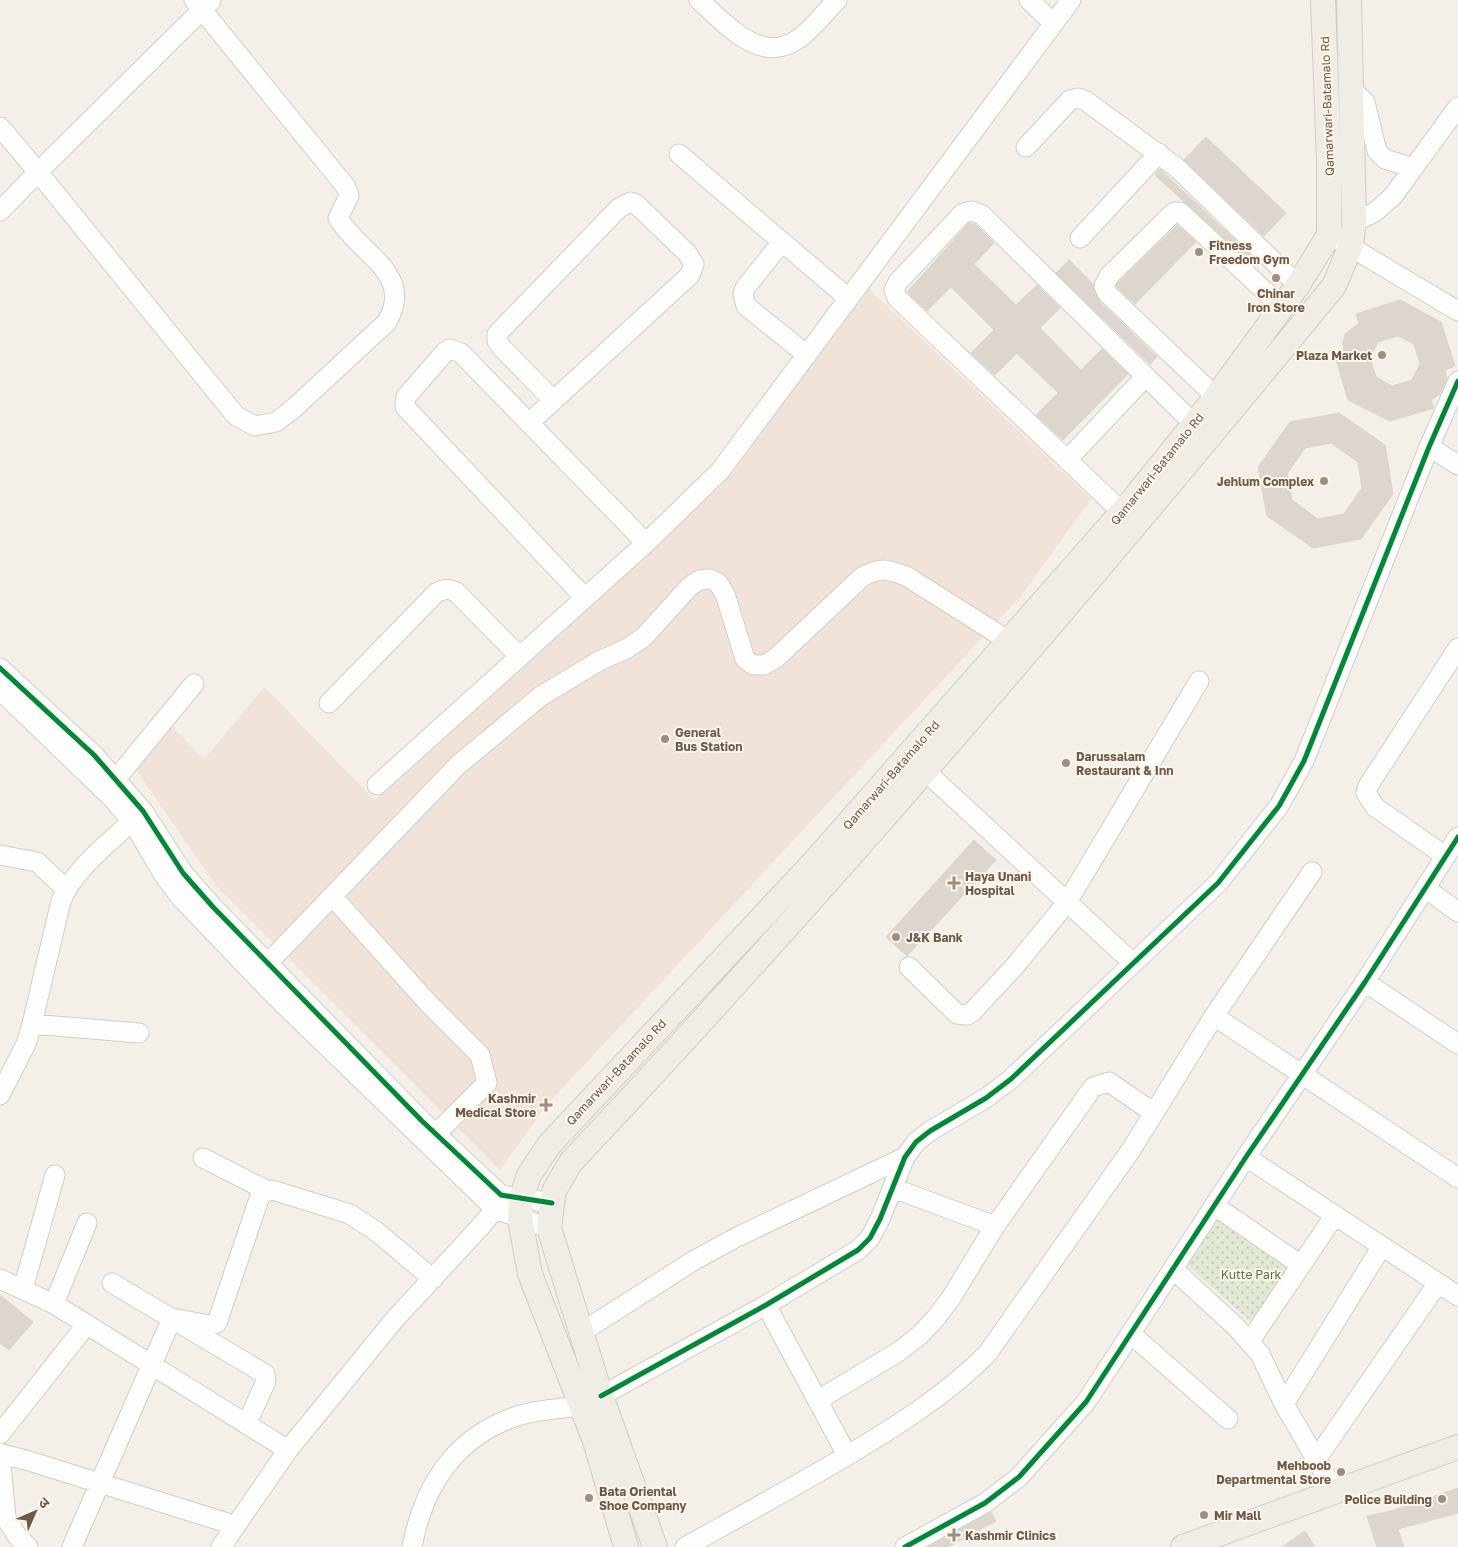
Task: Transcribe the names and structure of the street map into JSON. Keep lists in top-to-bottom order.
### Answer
{
  "streets": {
    "main road": ["Qamarwari-Batamalo Rd"]
  },
  "parks": ["Kutte Park"],
  "places": {
    "other": [
      "Fitness Freedom Gym",
      "Chinar Iron Store",
      "Plaza Market",
      "Jehlum Complex",
      "General Bus Station",
      "Darussalam Restaurant & Inn",
      "J&K Bank",
      "Mehboob Departmental Store",
      "Bata Oriental Shoe Company",
      "Police Building",
      "Mir Mall"
    ],
    "health": ["Haya Unani Hospital", "Kashmir Medical Store", "Kashmir Clinics"]
  },
  "north": "top right"
}
